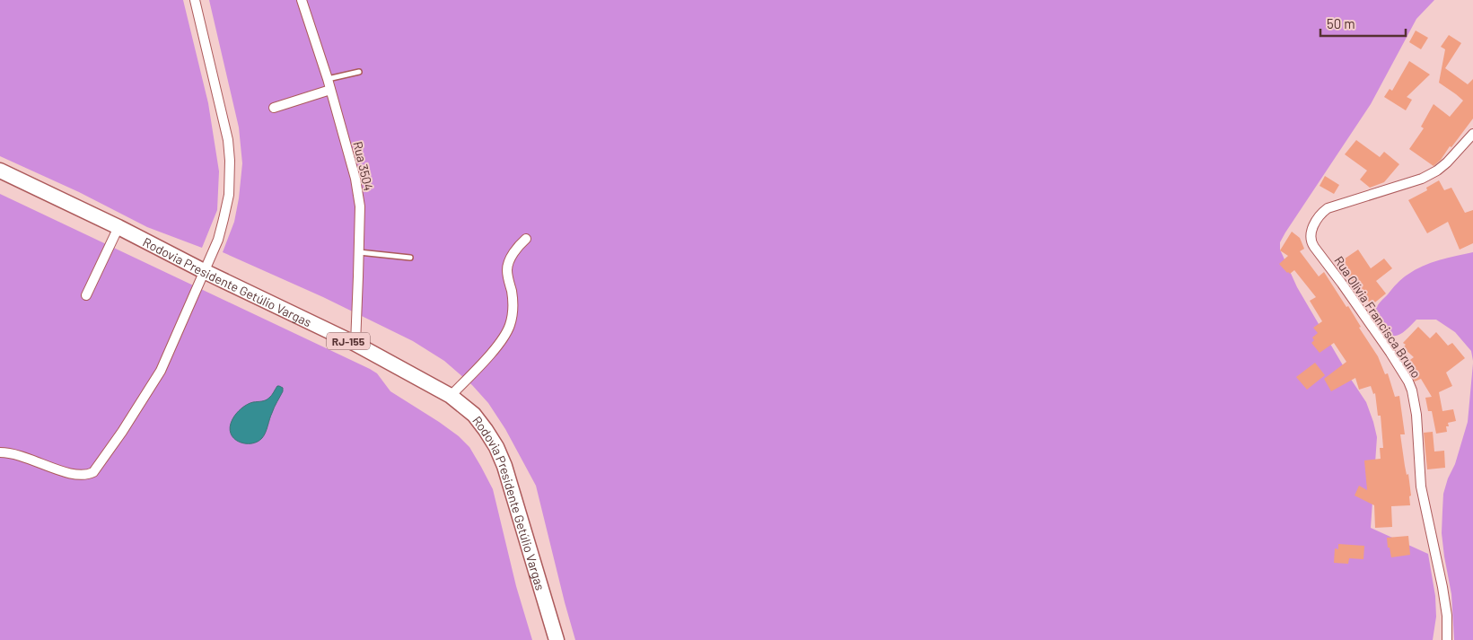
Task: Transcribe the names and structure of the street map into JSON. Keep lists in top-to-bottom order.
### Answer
{
  "streets": {
    "main road": ["Rodovia Presidente Getúlio Vargas", "RJ-155"],
    "street": ["Rua 3504", "Rua Olívia Francisca Bruno"]
  },
  "crossings": [
    ["Rua 3504", "Rodovia Presidente Getúlio Vargas"]
  ],
  "scale_bar": "50 m"
}
